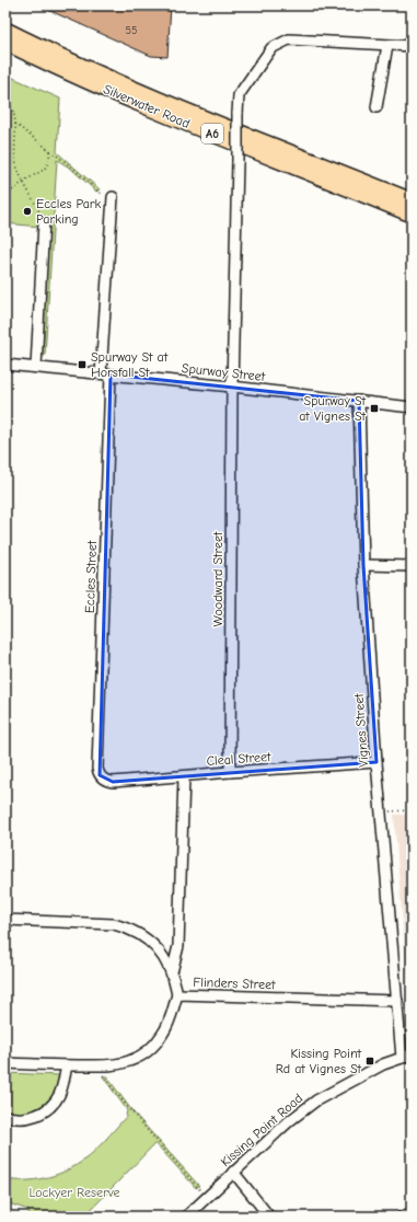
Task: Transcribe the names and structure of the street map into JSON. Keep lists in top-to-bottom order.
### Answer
{
  "streets": {
    "highway": ["Silverwater Road", "A6"],
    "street": [
      "Spurway Street",
      "Eccles Street",
      "Woodward Street",
      "Vignes Street",
      "Cleal Street",
      "Flinders Street",
      "Kissing Point Road"
    ]
  },
  "crossings": [
    ["Spurway Street", "Eccles Street"],
    ["Spurway Street", "Woodward Street"],
    ["Spurway Street", "Vignes Street"],
    ["Eccles Street", "Cleal Street"],
    ["Woodward Street", "Cleal Street"],
    ["Vignes Street", "Cleal Street"],
    ["Vignes Street", "Flinders Street"],
    ["Vignes Street", "Kissing Point Road"]
  ],
  "parks": ["Lockyer Reserve"],
  "places": {
    "other": ["Eccles Park Parking"],
    "transit": ["Spurway St at Horsfall St", "Spurway St at Vignes St", "Kissing Point Rd at Vignes St"]
  },
  "house_numbers": ["55"]
}
